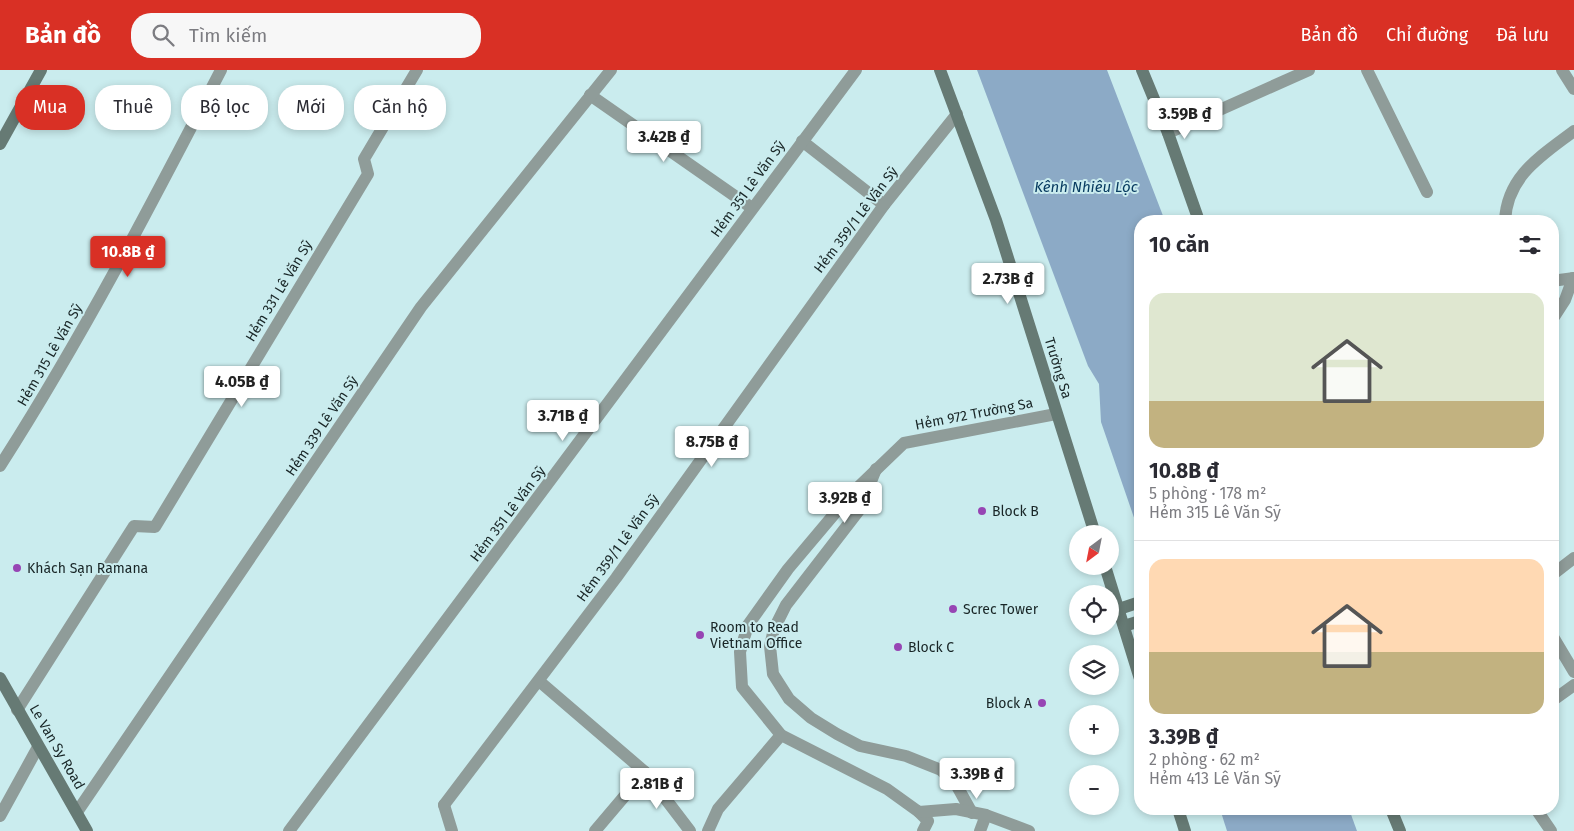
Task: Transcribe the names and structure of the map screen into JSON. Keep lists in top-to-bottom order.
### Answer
{
  "streets": {
    "street": [
      "Hẻm 351 Lê Văn Sỹ",
      "Hẻm 359/1 Lê Văn Sỹ",
      "Hẻm 331 Lê Văn Sỹ",
      "Hẻm 315 Lê Văn Sỹ",
      "Trường Sa",
      "Hẻm 972 Trường Sa",
      "Hẻm 339 Lê Văn Sỹ",
      "Le Van Sy Road"
    ]
  },
  "crossings": [
    ["Hẻm 359/1 Lê Văn Sỹ", "Trường Sa"],
    ["Hẻm 331 Lê Văn Sỹ", "Le Van Sy Road"],
    ["Trường Sa", "Hẻm 972 Trường Sa"],
    ["Hẻm 339 Lê Văn Sỹ", "Le Van Sy Road"]
  ],
  "water": ["Kênh Nhiêu Lộc"],
  "places": [
    "Block B",
    "Khách Sạn Ramana",
    "Screc Tower",
    "Room to Read Vietnam Office",
    "Block C",
    "Block A"
  ],
  "north": "bottom left",
  "page": {
    "header": "Bản đồ",
    "search": "Tìm kiếm",
    "nav": ["Bản đồ", "Chỉ đường", "Đã lưu"],
    "chip": [
      "Mua",
      "Thuê",
      "Bộ lọc",
      "Mới",
      "Căn hộ"
    ],
    "price": [
      "3.59B ₫",
      "3.42B ₫",
      "10.8B ₫",
      "2.73B ₫",
      "4.05B ₫",
      "3.71B ₫",
      "8.75B ₫",
      "3.92B ₫",
      "3.39B ₫",
      "2.81B ₫"
    ],
    "heading": "10 căn",
    "list": [
      {
        "name": "10.8B ₫",
        "note": "5 phòng · 178 m² · Hẻm 315 Lê Văn Sỹ"
      },
      {
        "name": "3.39B ₫",
        "note": "2 phòng · 62 m² · Hẻm 413 Lê Văn Sỹ"
      }
    ],
    "map_buttons": ["+", "−"]
  }
}
